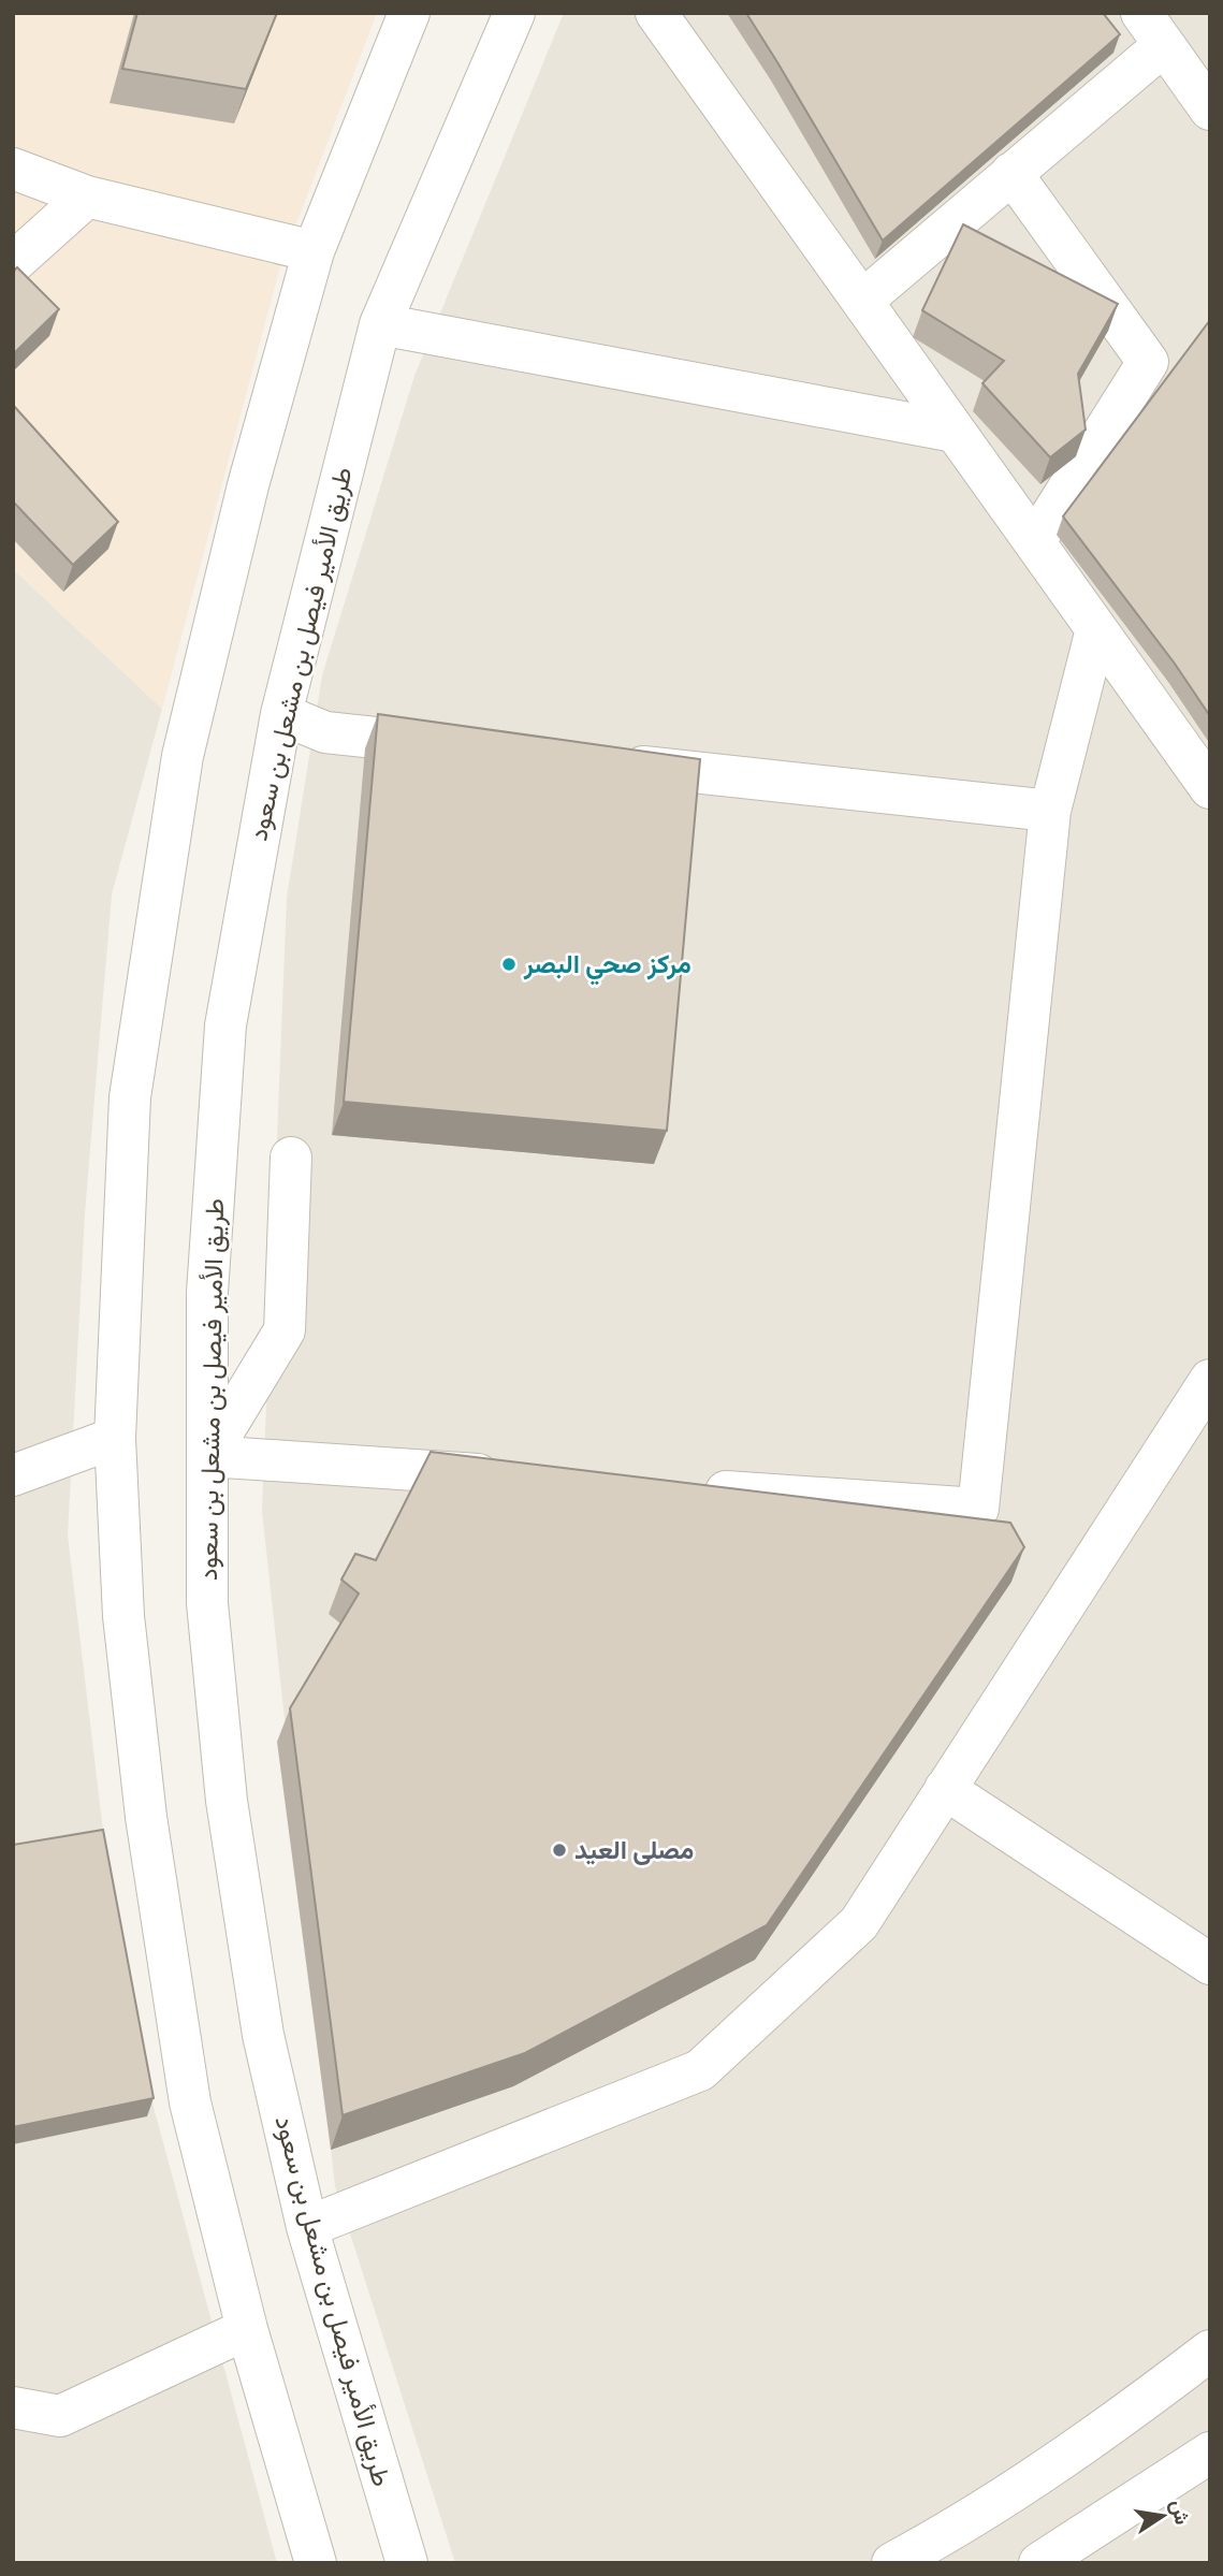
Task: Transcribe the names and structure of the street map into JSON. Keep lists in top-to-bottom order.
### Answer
{
  "streets": {
    "street": ["طريق الأمير فيصل بن مشعل بن سعود"]
  },
  "places": ["مركز صحي البصر", "مصلى العيد"],
  "north": "right"
}
